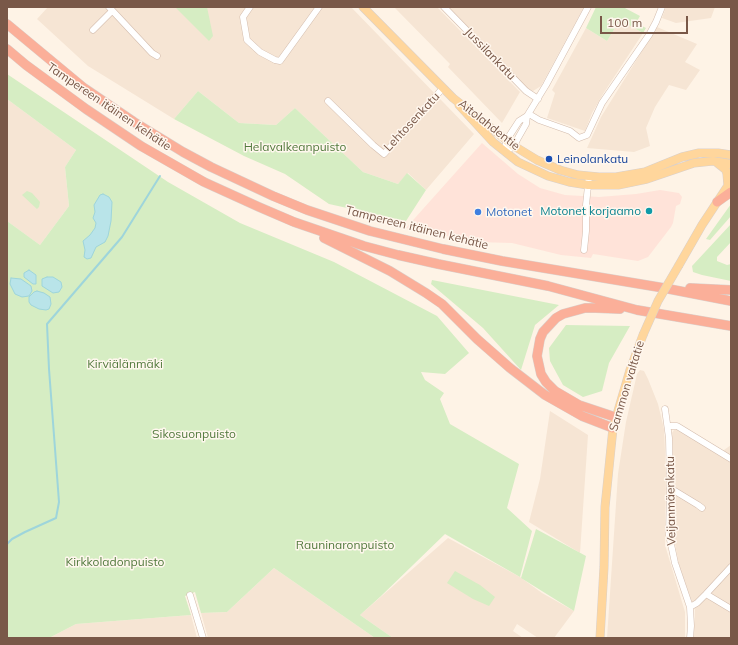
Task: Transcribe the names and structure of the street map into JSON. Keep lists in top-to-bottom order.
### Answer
{
  "streets": {
    "highway": ["Tampereen itäinen kehätie"],
    "main road": ["Aitolahdentie", "Sammon valtatie"],
    "street": ["Jussilankatu", "Lehtosenkatu", "Veijanmäenkatu"]
  },
  "crossings": [
    ["Lehtosenkatu", "Aitolahdentie"]
  ],
  "parks": [
    "Helavalkeanpuisto",
    "Kirviälänmäki",
    "Sikosuonpuisto",
    "Rauninaronpuisto",
    "Kirkkoladonpuisto"
  ],
  "places": ["Leinolankatu", "Motonet korjaamo", "Motonet"],
  "scale_bar": "100 m"
}
